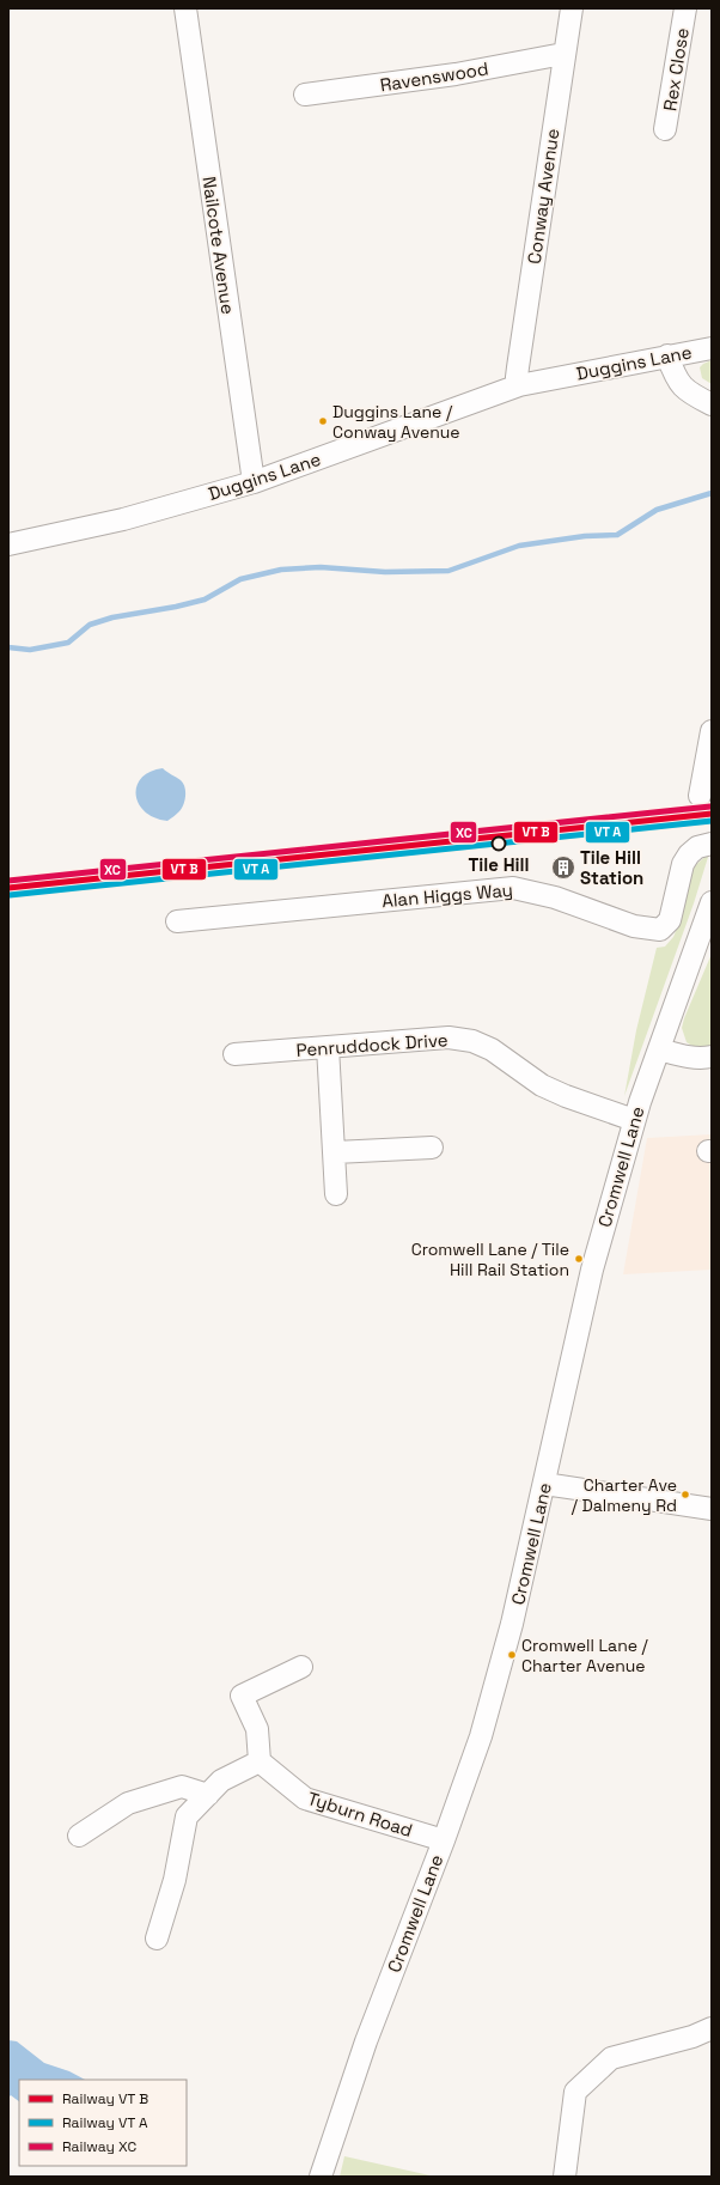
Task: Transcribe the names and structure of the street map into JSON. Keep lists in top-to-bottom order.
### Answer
{
  "streets": {
    "street": [
      "Rex Close",
      "Ravenswood",
      "Conway Avenue",
      "Nailcote Avenue",
      "Duggins Lane",
      "Alan Higgs Way",
      "Penruddock Drive",
      "Cromwell Lane",
      "Tyburn Road"
    ]
  },
  "crossings": [
    ["Ravenswood", "Conway Avenue"],
    ["Conway Avenue", "Duggins Lane"],
    ["Nailcote Avenue", "Duggins Lane"],
    ["Penruddock Drive", "Cromwell Lane"],
    ["Cromwell Lane", "Tyburn Road"]
  ],
  "places": {
    "other": [
      "Duggins Lane / Conway Avenue",
      "Tile Hill",
      "Cromwell Lane / Tile Hill Rail Station",
      "Charter Ave / Dalmeny Rd",
      "Cromwell Lane / Charter Avenue"
    ],
    "building": ["Tile Hill Station"]
  },
  "lines": ["rail line XC"],
  "legend": ["Railway VT B", "Railway VT A", "Railway XC"]
}
